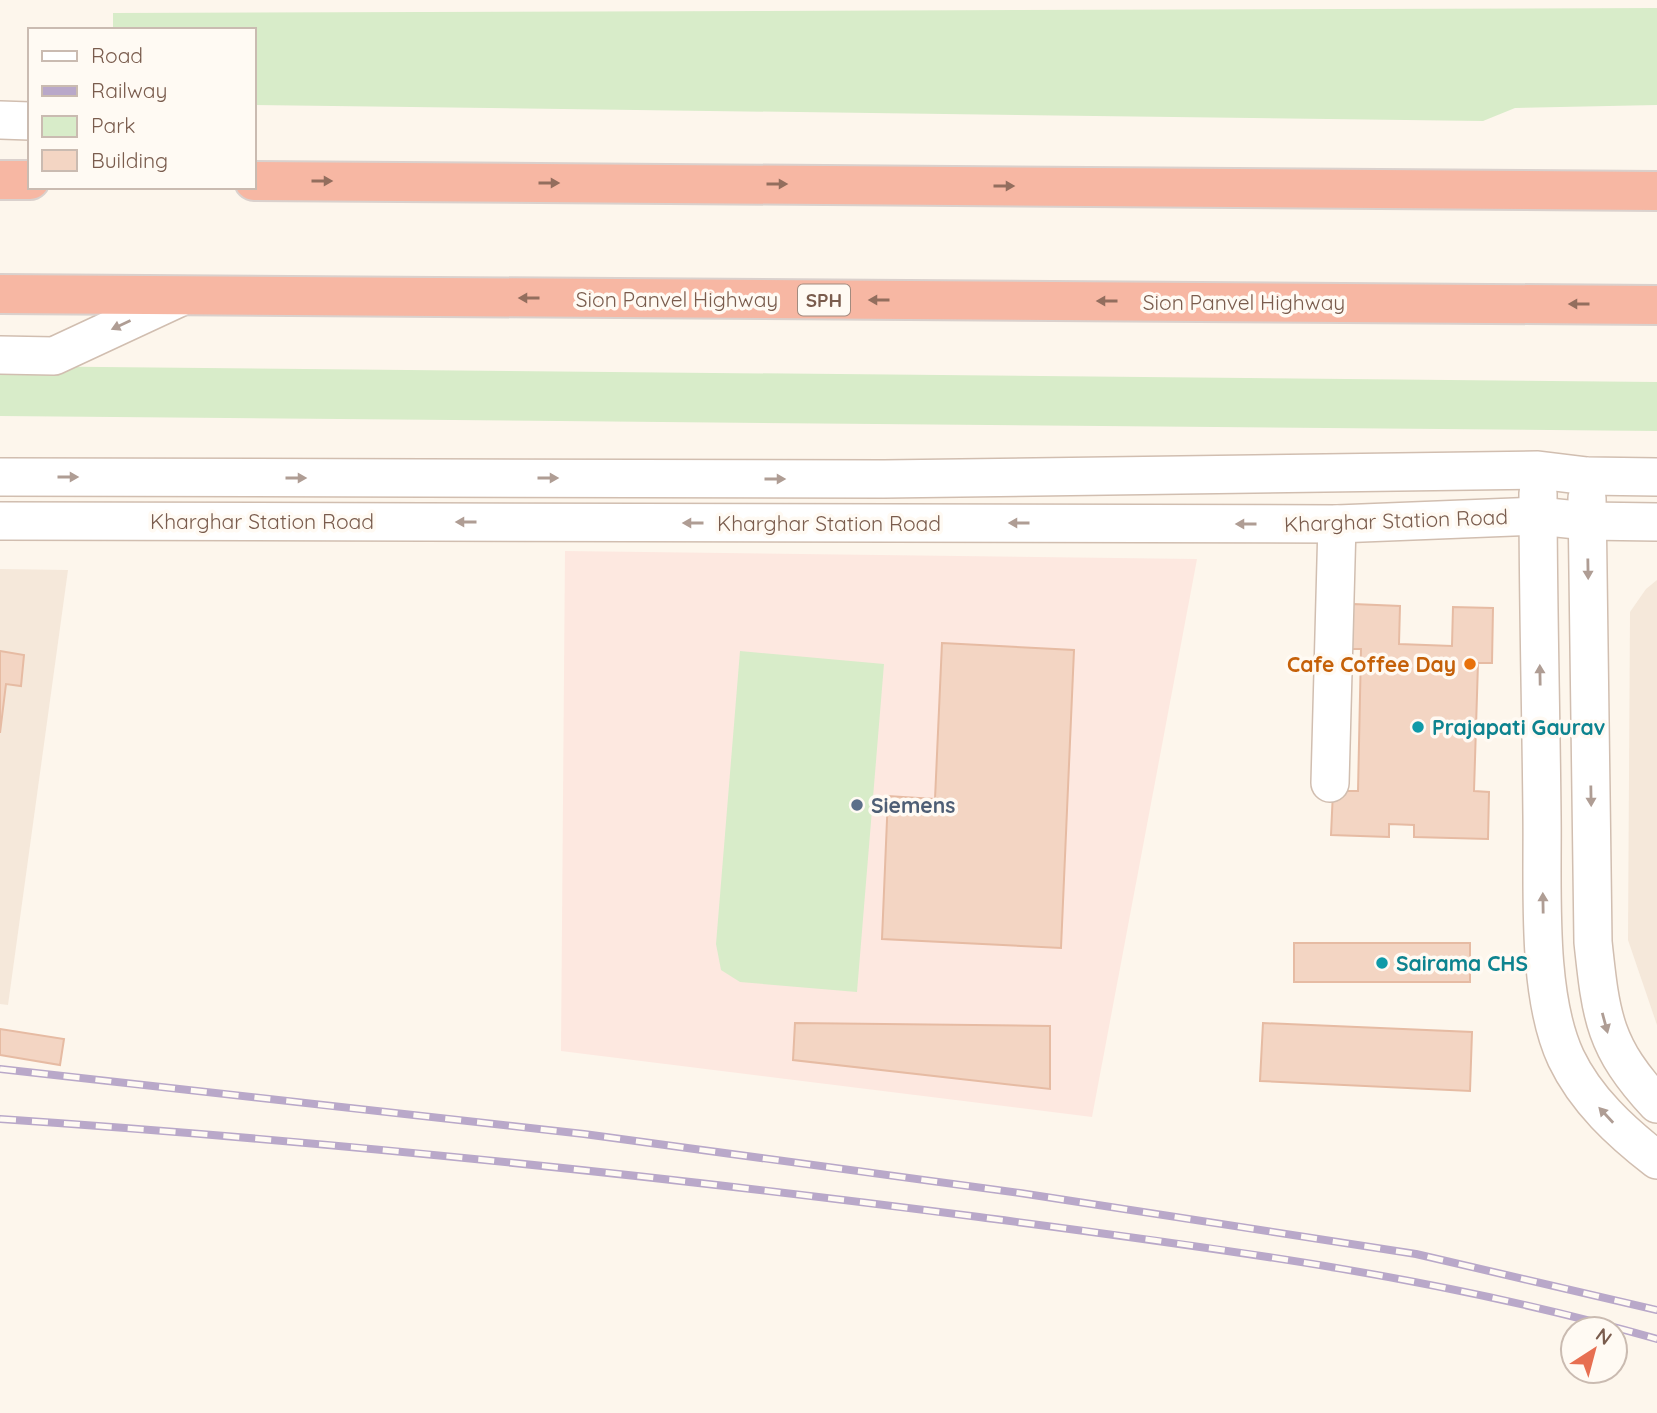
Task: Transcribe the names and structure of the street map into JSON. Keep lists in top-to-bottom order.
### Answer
{
  "streets": {
    "highway": ["Sion Panvel Highway", "SPH"],
    "street": ["Kharghar Station Road"]
  },
  "places": [
    "Cafe Coffee Day",
    "Prajapati Gaurav",
    "Siemens",
    "Sairama CHS"
  ],
  "legend": [
    "Road",
    "Railway",
    "Park",
    "Building"
  ],
  "north": "top right"
}
